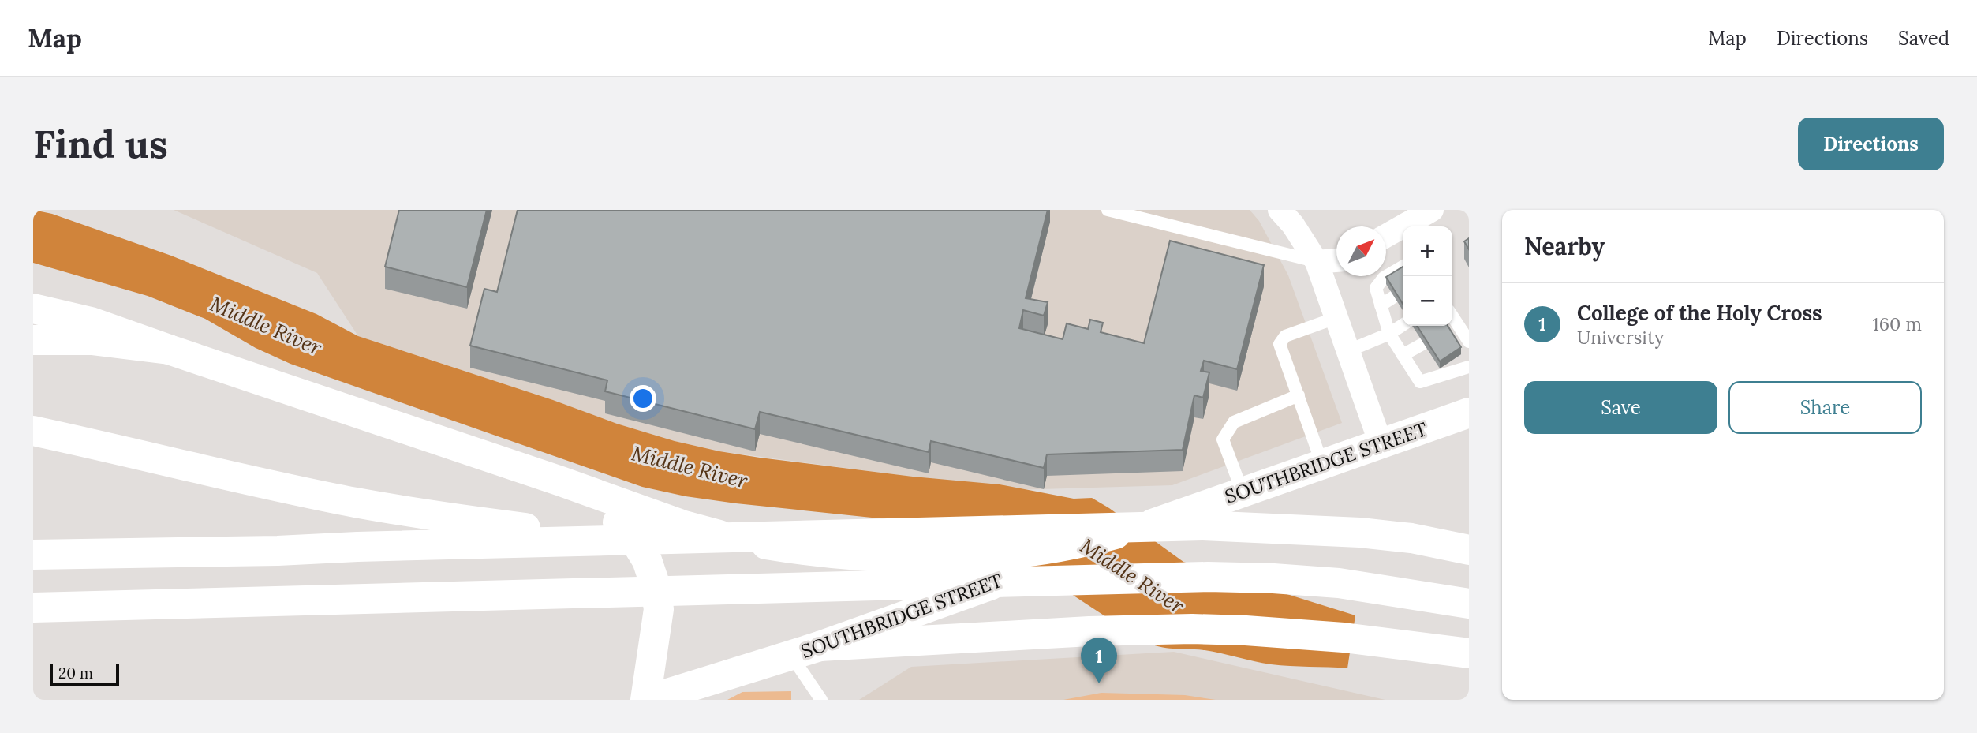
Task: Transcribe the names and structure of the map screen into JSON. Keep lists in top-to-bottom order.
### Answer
{
  "streets": {
    "main road": ["SOUTHBRIDGE STREET"]
  },
  "water": ["Middle River"],
  "scale_bar": "20 m",
  "north": "top right",
  "page": {
    "header": "Map",
    "nav": ["Map", "Directions", "Saved"],
    "buttons": [
      "Directions",
      ["Save", "Share"]
    ],
    "title": "Find us",
    "heading": "Nearby",
    "map_buttons": ["+", "−"],
    "list": [
      {
        "mark": "1",
        "name": "College of the Holy Cross",
        "note": "University",
        "value": "160 m"
      }
    ],
    "pins": "1",
    "scale": "20 m"
  }
}
